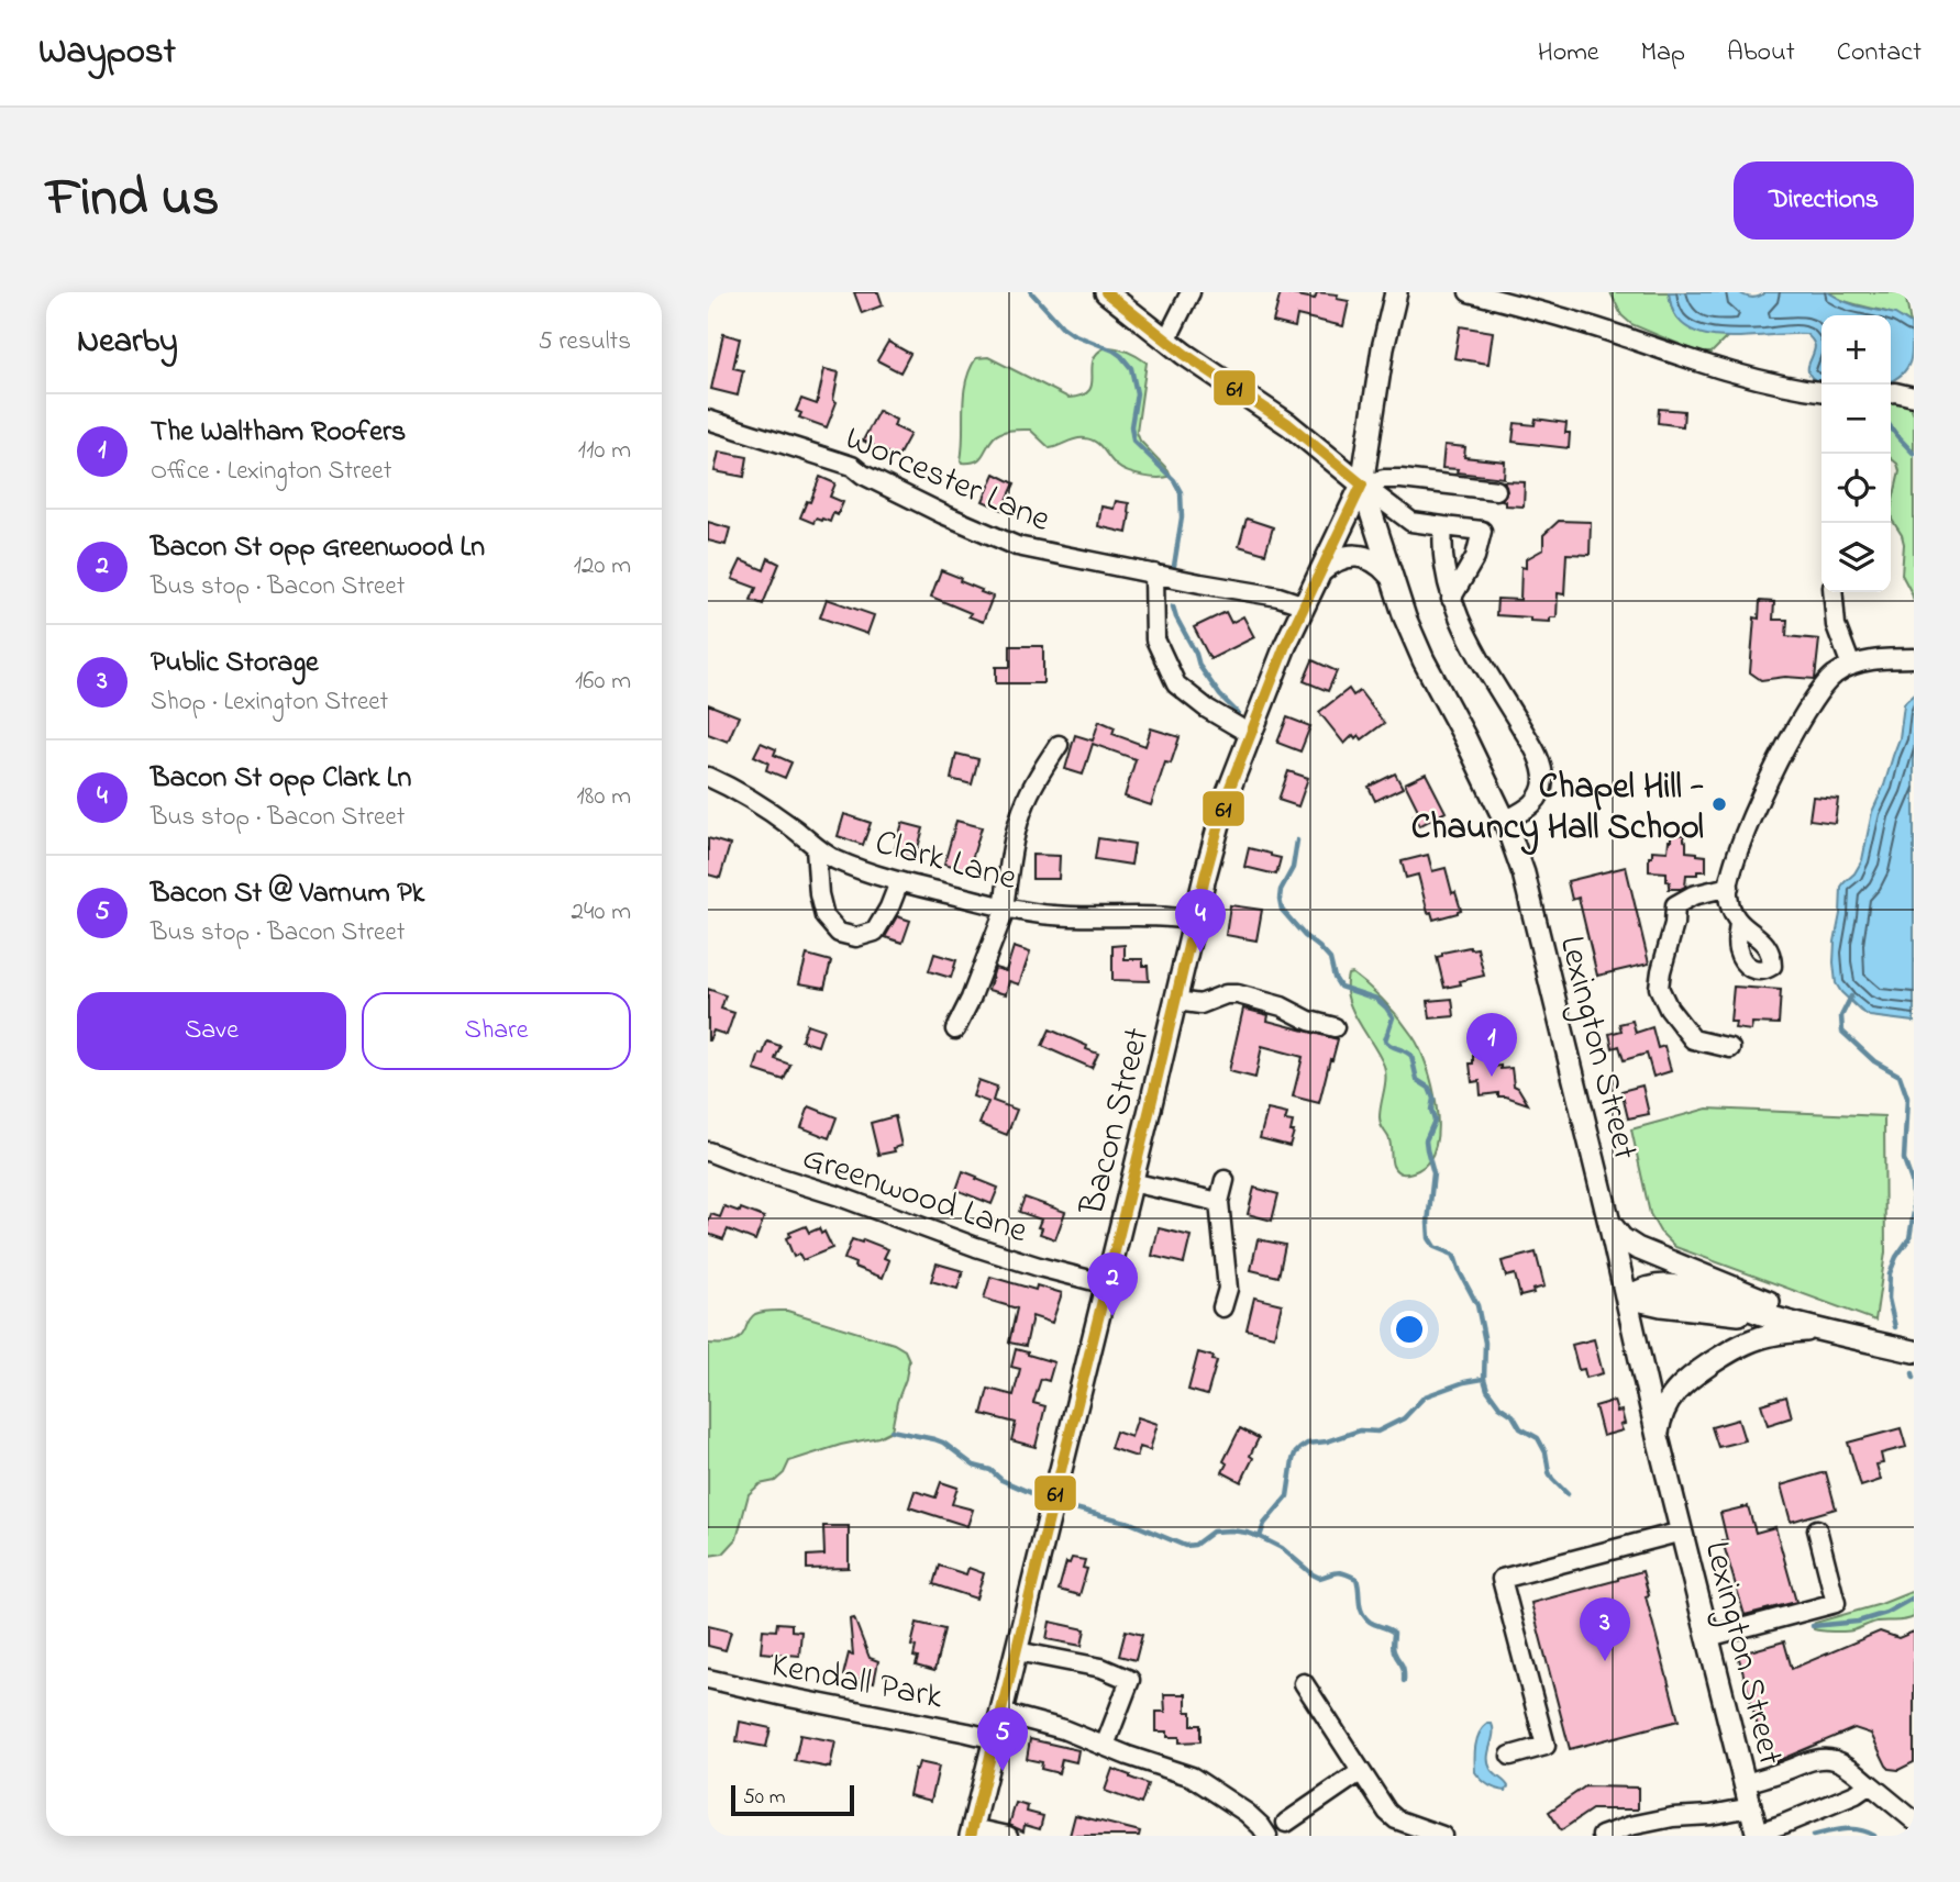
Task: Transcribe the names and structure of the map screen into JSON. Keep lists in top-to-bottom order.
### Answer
{
  "streets": {
    "main road": ["Lexington Street", "Bacon Street"],
    "street": [
      "Worcester Lane",
      "Clark Lane",
      "Greenwood Lane",
      "Kendall Park"
    ]
  },
  "crossings": [
    ["Worcester Lane", "Bacon Street"],
    ["Clark Lane", "Bacon Street"],
    ["Lexington Street", "Bacon Street"],
    ["Bacon Street", "Greenwood Lane"],
    ["Bacon Street", "Kendall Park"]
  ],
  "places": ["Chapel Hill - Chauncy Hall School"],
  "lines": ["transit line 61"],
  "scale_bar": "50 m",
  "page": {
    "header": "Waypost",
    "nav": [
      "Home",
      "Map",
      "About",
      "Contact"
    ],
    "title": "Find us",
    "buttons": [
      "Directions",
      ["Save", "Share"]
    ],
    "heading": ["Nearby", "5 results"],
    "map_buttons": ["+", "−"],
    "list": [
      {
        "mark": "1",
        "name": "The Waltham Roofers",
        "note": "Office · Lexington Street",
        "value": "110 m"
      },
      {
        "mark": "2",
        "name": "Bacon St opp Greenwood Ln",
        "note": "Bus stop · Bacon Street",
        "value": "120 m"
      },
      {
        "mark": "3",
        "name": "Public Storage",
        "note": "Shop · Lexington Street",
        "value": "160 m"
      },
      {
        "mark": "4",
        "name": "Bacon St opp Clark Ln",
        "note": "Bus stop · Bacon Street",
        "value": "180 m"
      },
      {
        "mark": "5",
        "name": "Bacon St @ Varnum Pk",
        "note": "Bus stop · Bacon Street",
        "value": "240 m"
      }
    ],
    "pins": [
      "4",
      "1",
      "2",
      "3",
      "5"
    ],
    "scale": "50 m"
  }
}
